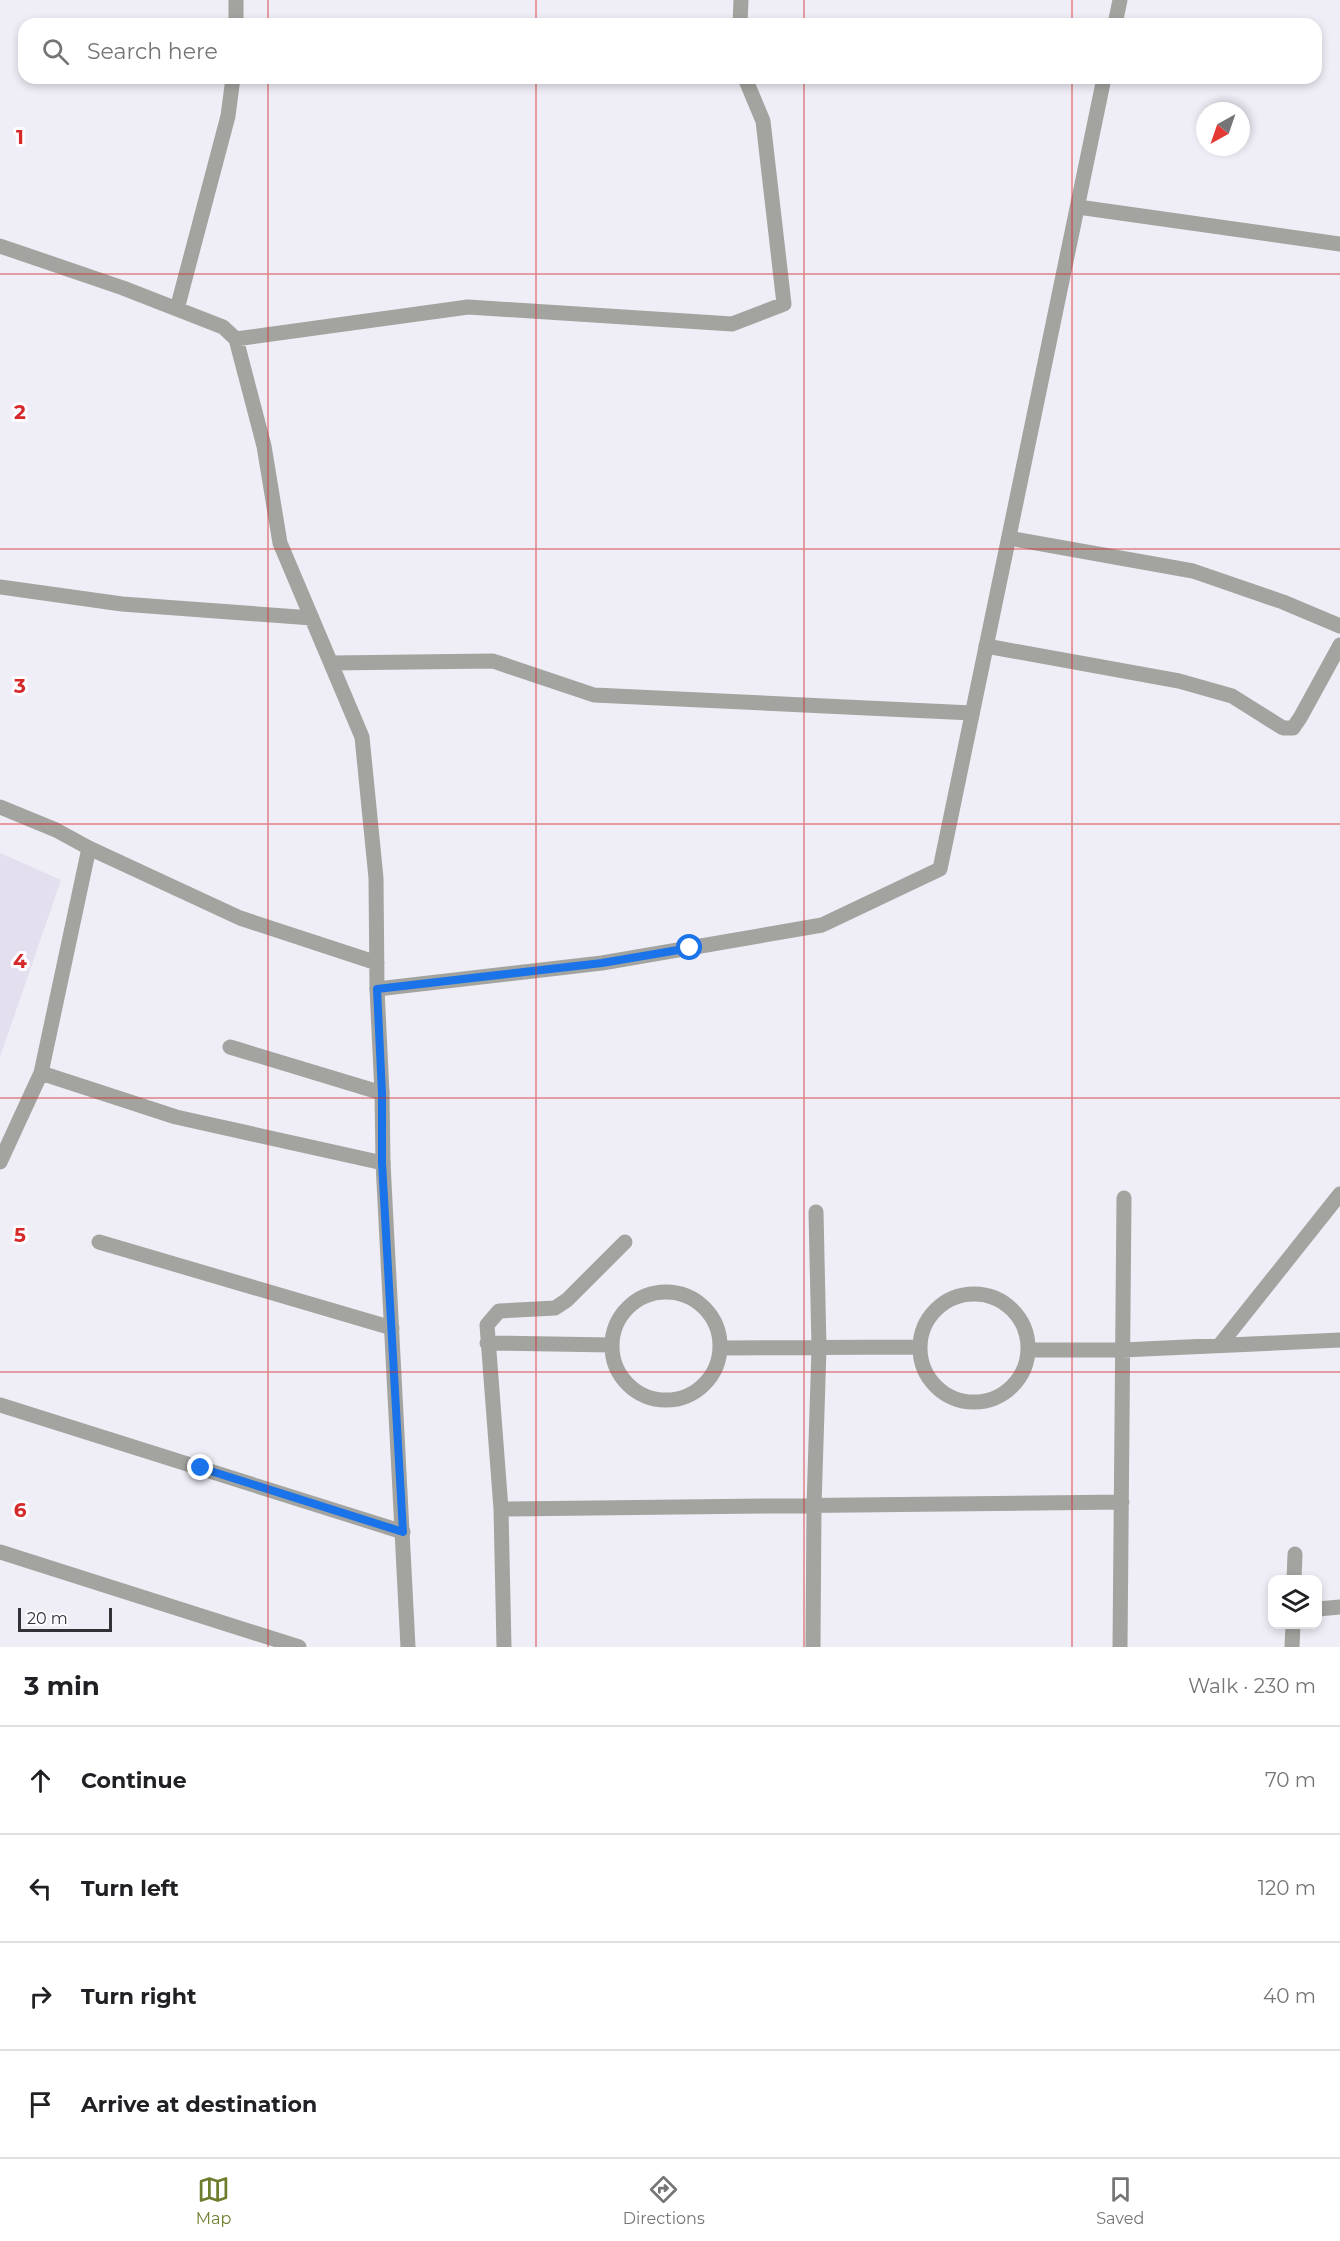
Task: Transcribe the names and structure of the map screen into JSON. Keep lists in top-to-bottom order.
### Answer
{
  "scale_bar": "20 m",
  "north": "bottom left",
  "page": {
    "search": "Search here",
    "scale": "20 m",
    "heading": ["3 min", "Walk · 230 m"],
    "list": [
      ["Continue", "70 m"],
      ["Turn left", "120 m"],
      ["Turn right", "40 m"],
      "Arrive at destination"
    ],
    "nav": ["Map", "Directions", "Saved"]
  },
  "grid": {
    "rows": [
      "1",
      "2",
      "3",
      "4",
      "5",
      "6"
    ]
  }
}
